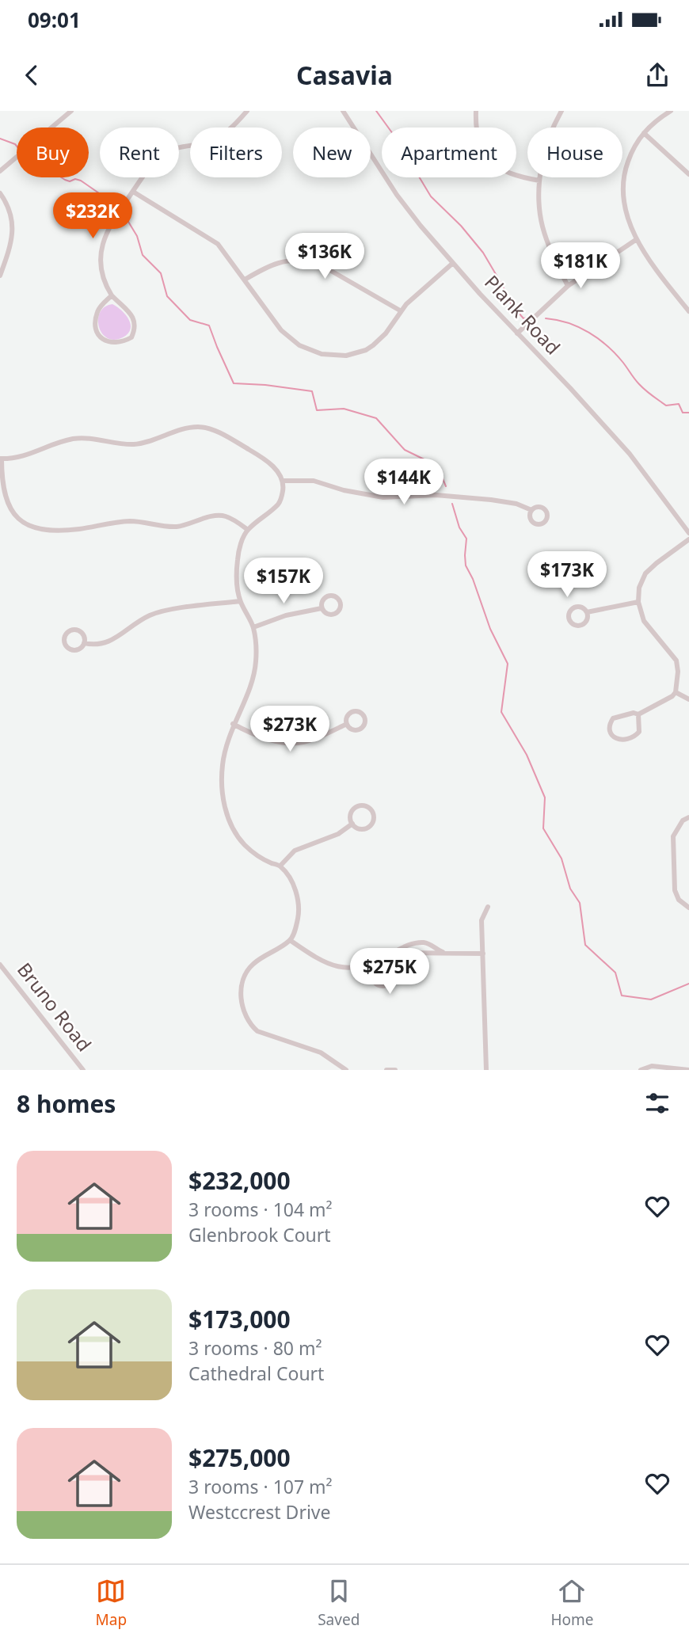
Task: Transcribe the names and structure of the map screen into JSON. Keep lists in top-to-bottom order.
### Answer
{
  "streets": {
    "street": ["Plank Road", "Bruno Road"]
  },
  "page": {
    "status": "09:01",
    "header": "Casavia",
    "chip": [
      "Buy",
      "Rent",
      "Filters",
      "New",
      "Apartment",
      "House"
    ],
    "price": [
      "$232K",
      "$136K",
      "$181K",
      "$144K",
      "$173K",
      "$157K",
      "$273K",
      "$275K"
    ],
    "heading": "8 homes",
    "list": [
      {
        "name": "$232,000",
        "note": "3 rooms · 104 m² · Glenbrook Court"
      },
      {
        "name": "$173,000",
        "note": "3 rooms · 80 m² · Cathedral Court"
      },
      {
        "name": "$275,000",
        "note": "3 rooms · 107 m² · Westccrest Drive"
      }
    ],
    "tabs": ["Map", "Saved", "Home"]
  }
}
